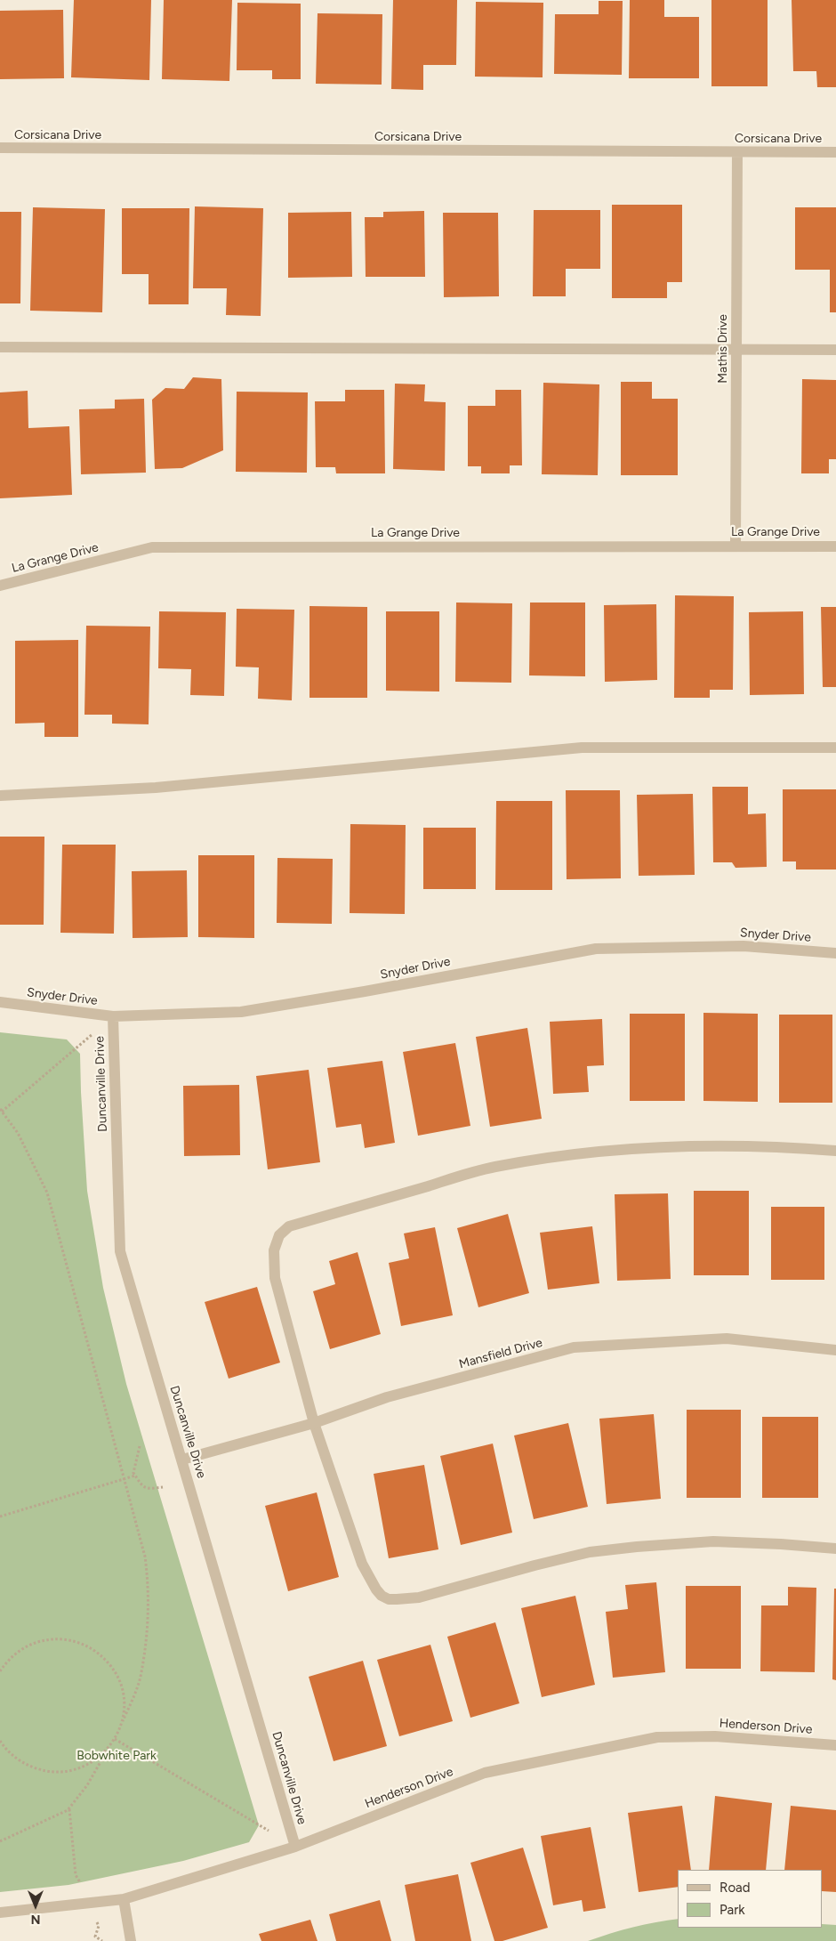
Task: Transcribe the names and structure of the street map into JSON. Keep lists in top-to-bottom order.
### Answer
{
  "streets": {
    "street": [
      "Corsicana Drive",
      "Mathis Drive",
      "La Grange Drive",
      "Snyder Drive",
      "Duncanville Drive",
      "Mansfield Drive",
      "Henderson Drive"
    ]
  },
  "crossings": [
    ["Corsicana Drive", "Mathis Drive"],
    ["Mathis Drive", "La Grange Drive"],
    ["Snyder Drive", "Duncanville Drive"],
    ["Duncanville Drive", "Mansfield Drive"],
    ["Duncanville Drive", "Henderson Drive"]
  ],
  "parks": ["Bobwhite Park"],
  "legend": ["Road", "Park"],
  "north": "bottom"
}
